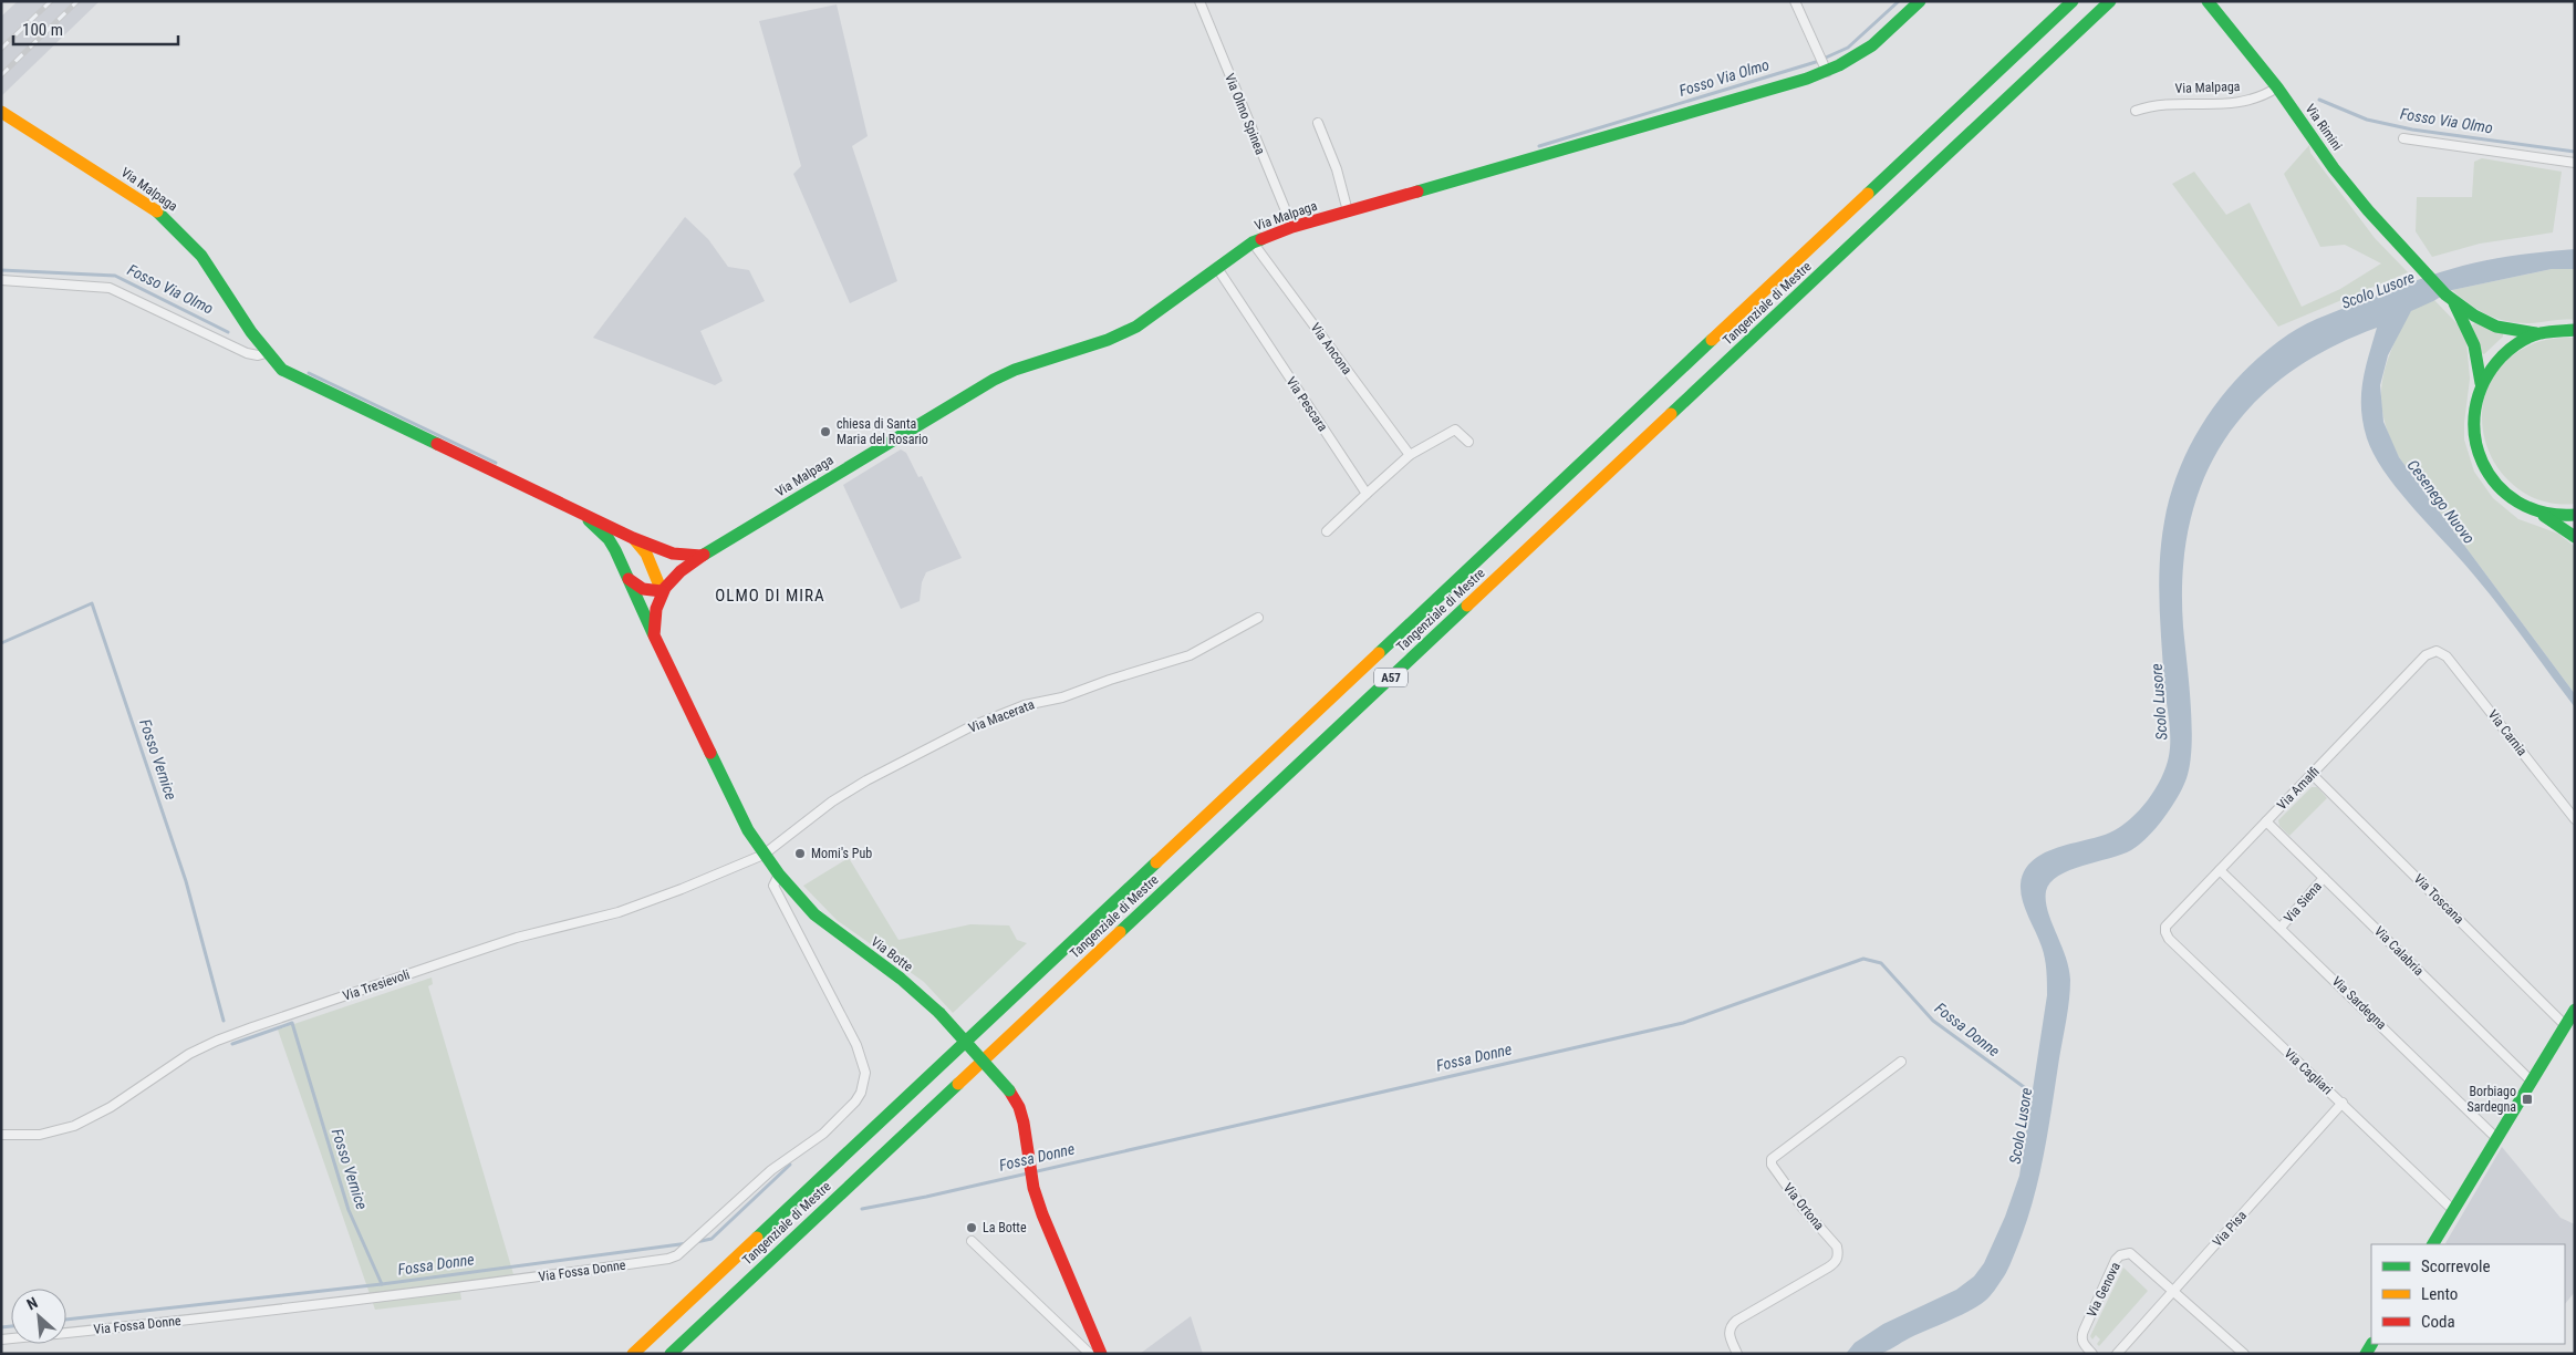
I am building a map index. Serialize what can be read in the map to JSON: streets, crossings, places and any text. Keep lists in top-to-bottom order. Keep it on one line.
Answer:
{"streets":{"main road":["Via Malpaga","Via Rimini","Tangenziale di Mestre","A57","Via Botte"],"street":["Via Olmo Spinea","Via Ancona","Via Pescara","Via Macerata","Via Carnia","Via Amalfi","Via Toscana","Via Siena","Via Calabria","Via Tresievoli","Via Sardegna","Via Cagliari","Via Ortona","Via Pisa","Via Fossa Donne","Via Genova"]},"crossings":[["Via Malpaga","Via Olmo Spinea"],["Via Malpaga","Via Rimini"],["Via Malpaga","Via Ancona"],["Via Malpaga","Via Pescara"],["Via Malpaga","Via Botte"],["Via Macerata","Via Botte"],["Via Macerata","Via Tresievoli"],["Via Carnia","Via Amalfi"],["Via Amalfi","Via Toscana"],["Via Amalfi","Via Calabria"],["Via Amalfi","Via Sardegna"],["Via Amalfi","Via Cagliari"],["Via Siena","Via Calabria"],["Via Siena","Via Sardegna"],["Via Botte","Via Tresievoli"],["Via Botte","Via Fossa Donne"],["Via Cagliari","Via Pisa"],["Via Pisa","Via Genova"]],"districts":["OLMO DI MIRA"],"water":["Fosso Via Olmo","Scolo Lusore","Cesenego Nuovo","Fosso Vernice","Fossa Donne"],"places":{"other":["chiesa di Santa Maria del Rosario","Momi's Pub","La Botte"],"transit":["Borbiago Sardegna"]},"legend":["Scorrevole","Lento","Coda"],"scale_bar":"100 m","north":"top left"}
